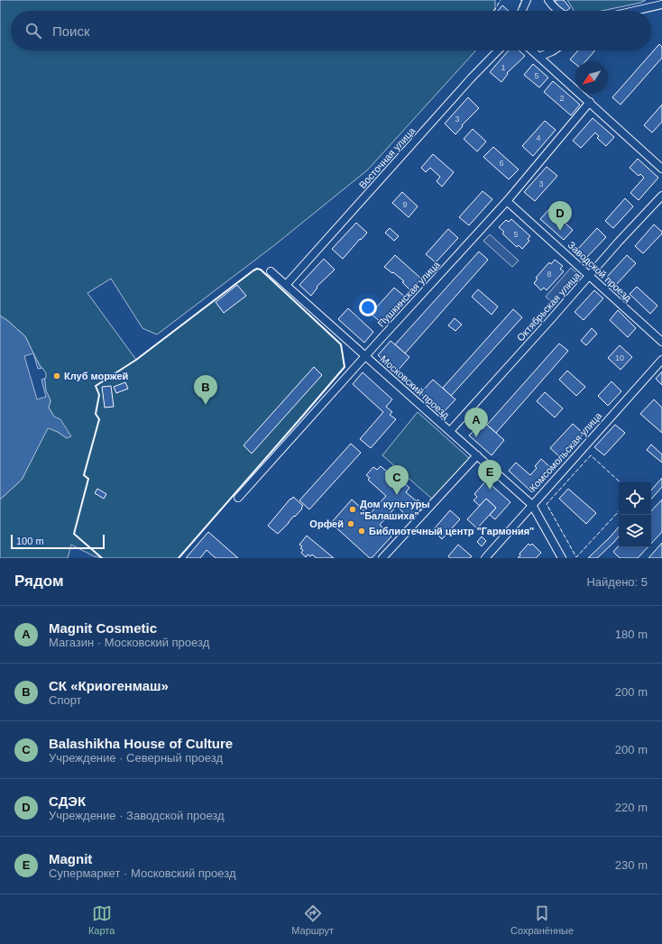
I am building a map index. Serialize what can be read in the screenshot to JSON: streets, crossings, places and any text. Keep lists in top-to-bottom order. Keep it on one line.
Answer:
{"streets":{"street":["Восточная улица","Заводской проезд","Пушкинская улица","Октябрьская улица","Московский проезд","Комсомольская улица"]},"crossings":[["Восточная улица","Московский проезд"],["Заводской проезд","Пушкинская улица"],["Заводской проезд","Октябрьская улица"],["Пушкинская улица","Московский проезд"],["Октябрьская улица","Московский проезд"],["Московский проезд","Комсомольская улица"]],"places":["Клуб моржей","Дом культуры \"Балашиха\"","Орфей","Библиотечный центр \"Гармония\""],"house_numbers":["1","5","2","3","4","6","3","9","5","8","10"],"scale_bar":"100 m","north":"bottom left","page":{"search":"Поиск","pins":["D","B","A","E","C"],"scale":"100 m","heading":["Рядом","Найдено: 5"],"list":[{"mark":"A","name":"Magnit Cosmetic","note":"Магазин · Московский проезд","value":"180 m"},{"mark":"B","name":"СК «Криогенмаш»","note":"Спорт","value":"200 m"},{"mark":"C","name":"Balashikha House of Culture","note":"Учреждение · Северный проезд","value":"200 m"},{"mark":"D","name":"СДЭК","note":"Учреждение · Заводской проезд","value":"220 m"},{"mark":"E","name":"Magnit","note":"Супермаркет · Московский проезд","value":"230 m"}],"nav":["Карта","Маршрут","Сохранённые"]}}
